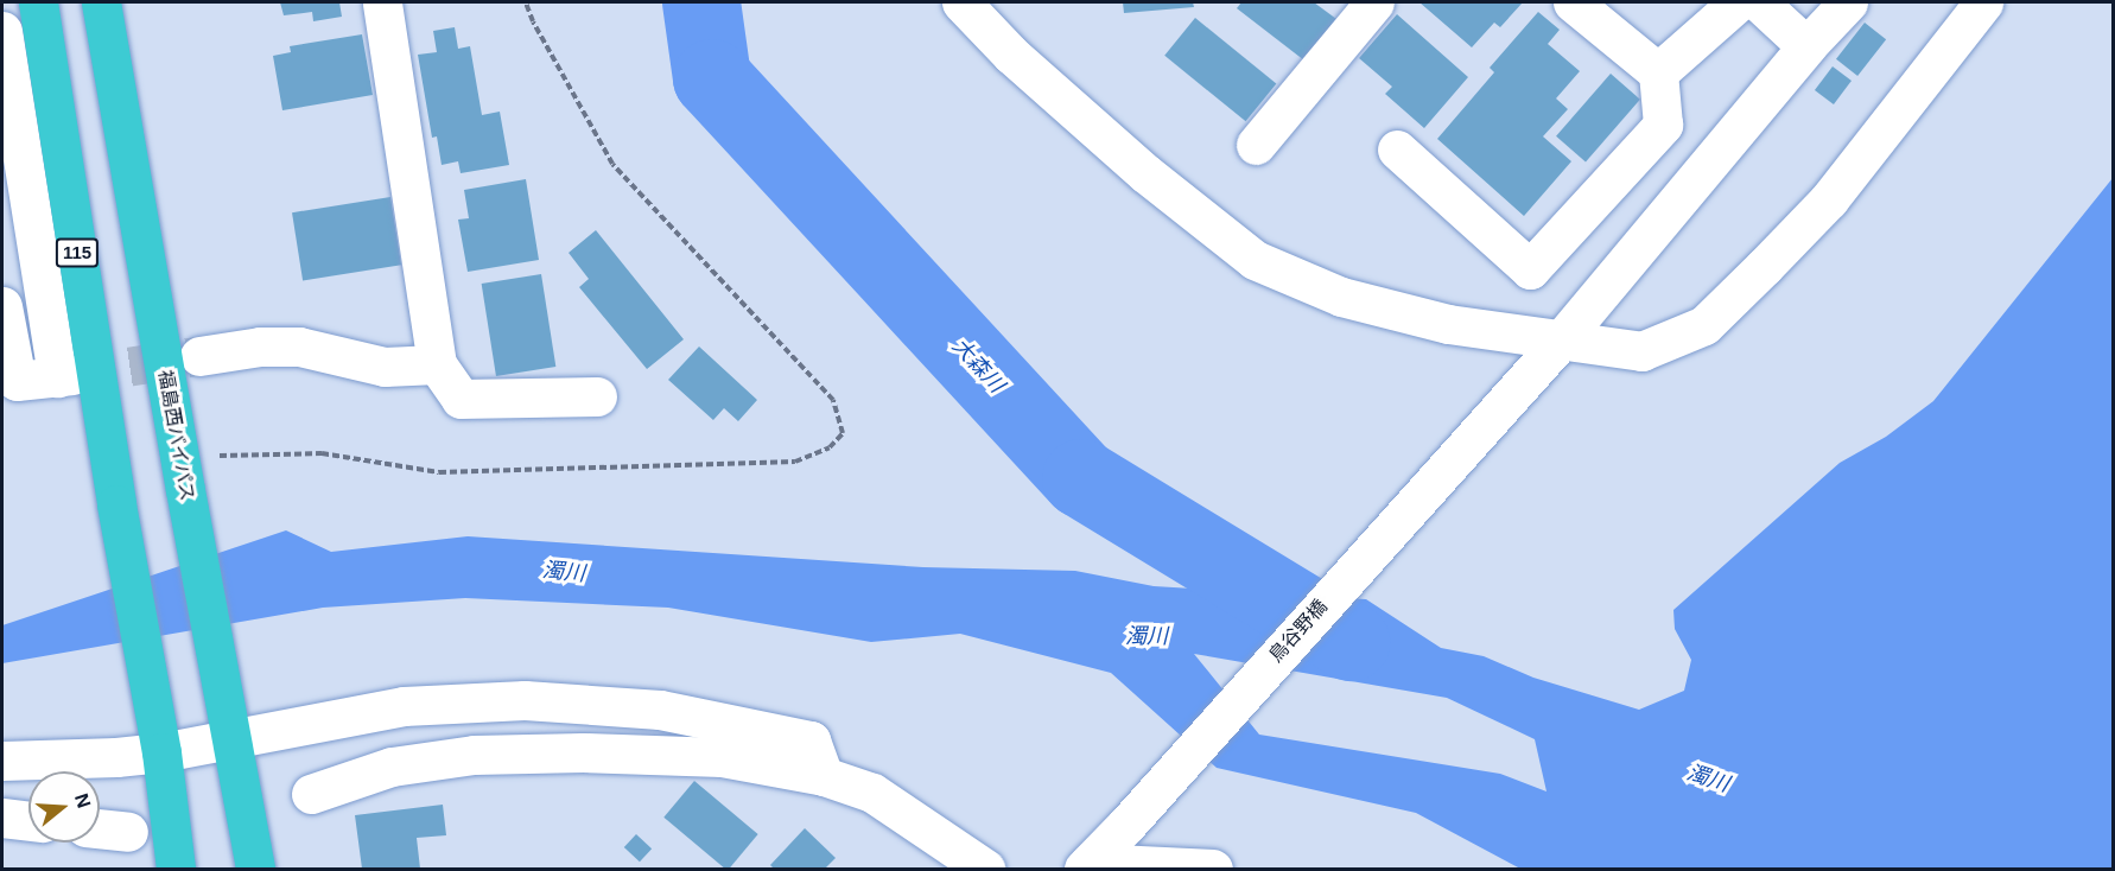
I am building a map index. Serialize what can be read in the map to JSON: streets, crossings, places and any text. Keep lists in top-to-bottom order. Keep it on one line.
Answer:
{"streets":{"highway":["115","福島西バイパス"],"street":["鳥谷野橋"]},"water":["大森川","濁川"],"north":"right"}
